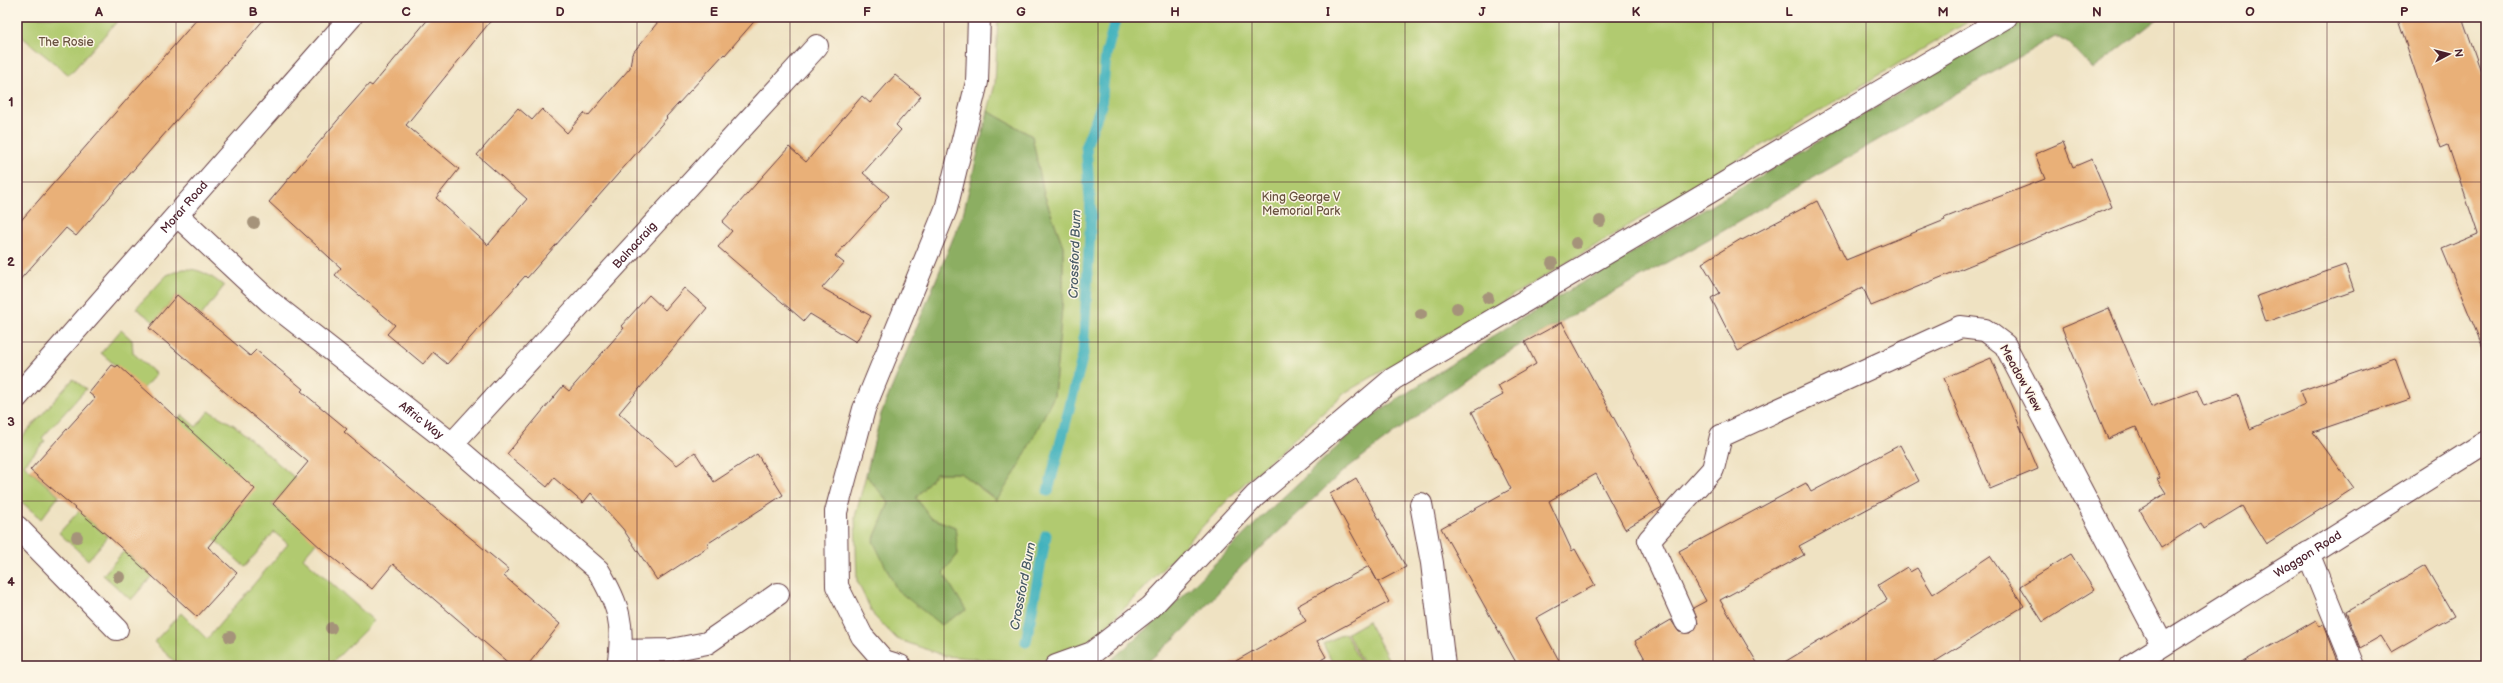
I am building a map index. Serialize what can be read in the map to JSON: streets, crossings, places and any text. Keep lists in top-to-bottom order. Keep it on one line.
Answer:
{"streets":{"street":["Morar Road","Balnacraig","Meadow View","Affric Way","Waggon Road"]},"crossings":[["Morar Road","Affric Way"],["Balnacraig","Affric Way"],["Meadow View","Waggon Road"]],"water":["Crossford Burn"],"parks":["The Rosie","King George V Memorial Park"],"north":"right","grid":{"columns":["A","B","C","D","E","F","G","H","I","J","K","L","M","N","O","P"],"rows":["1","2","3","4"]}}
